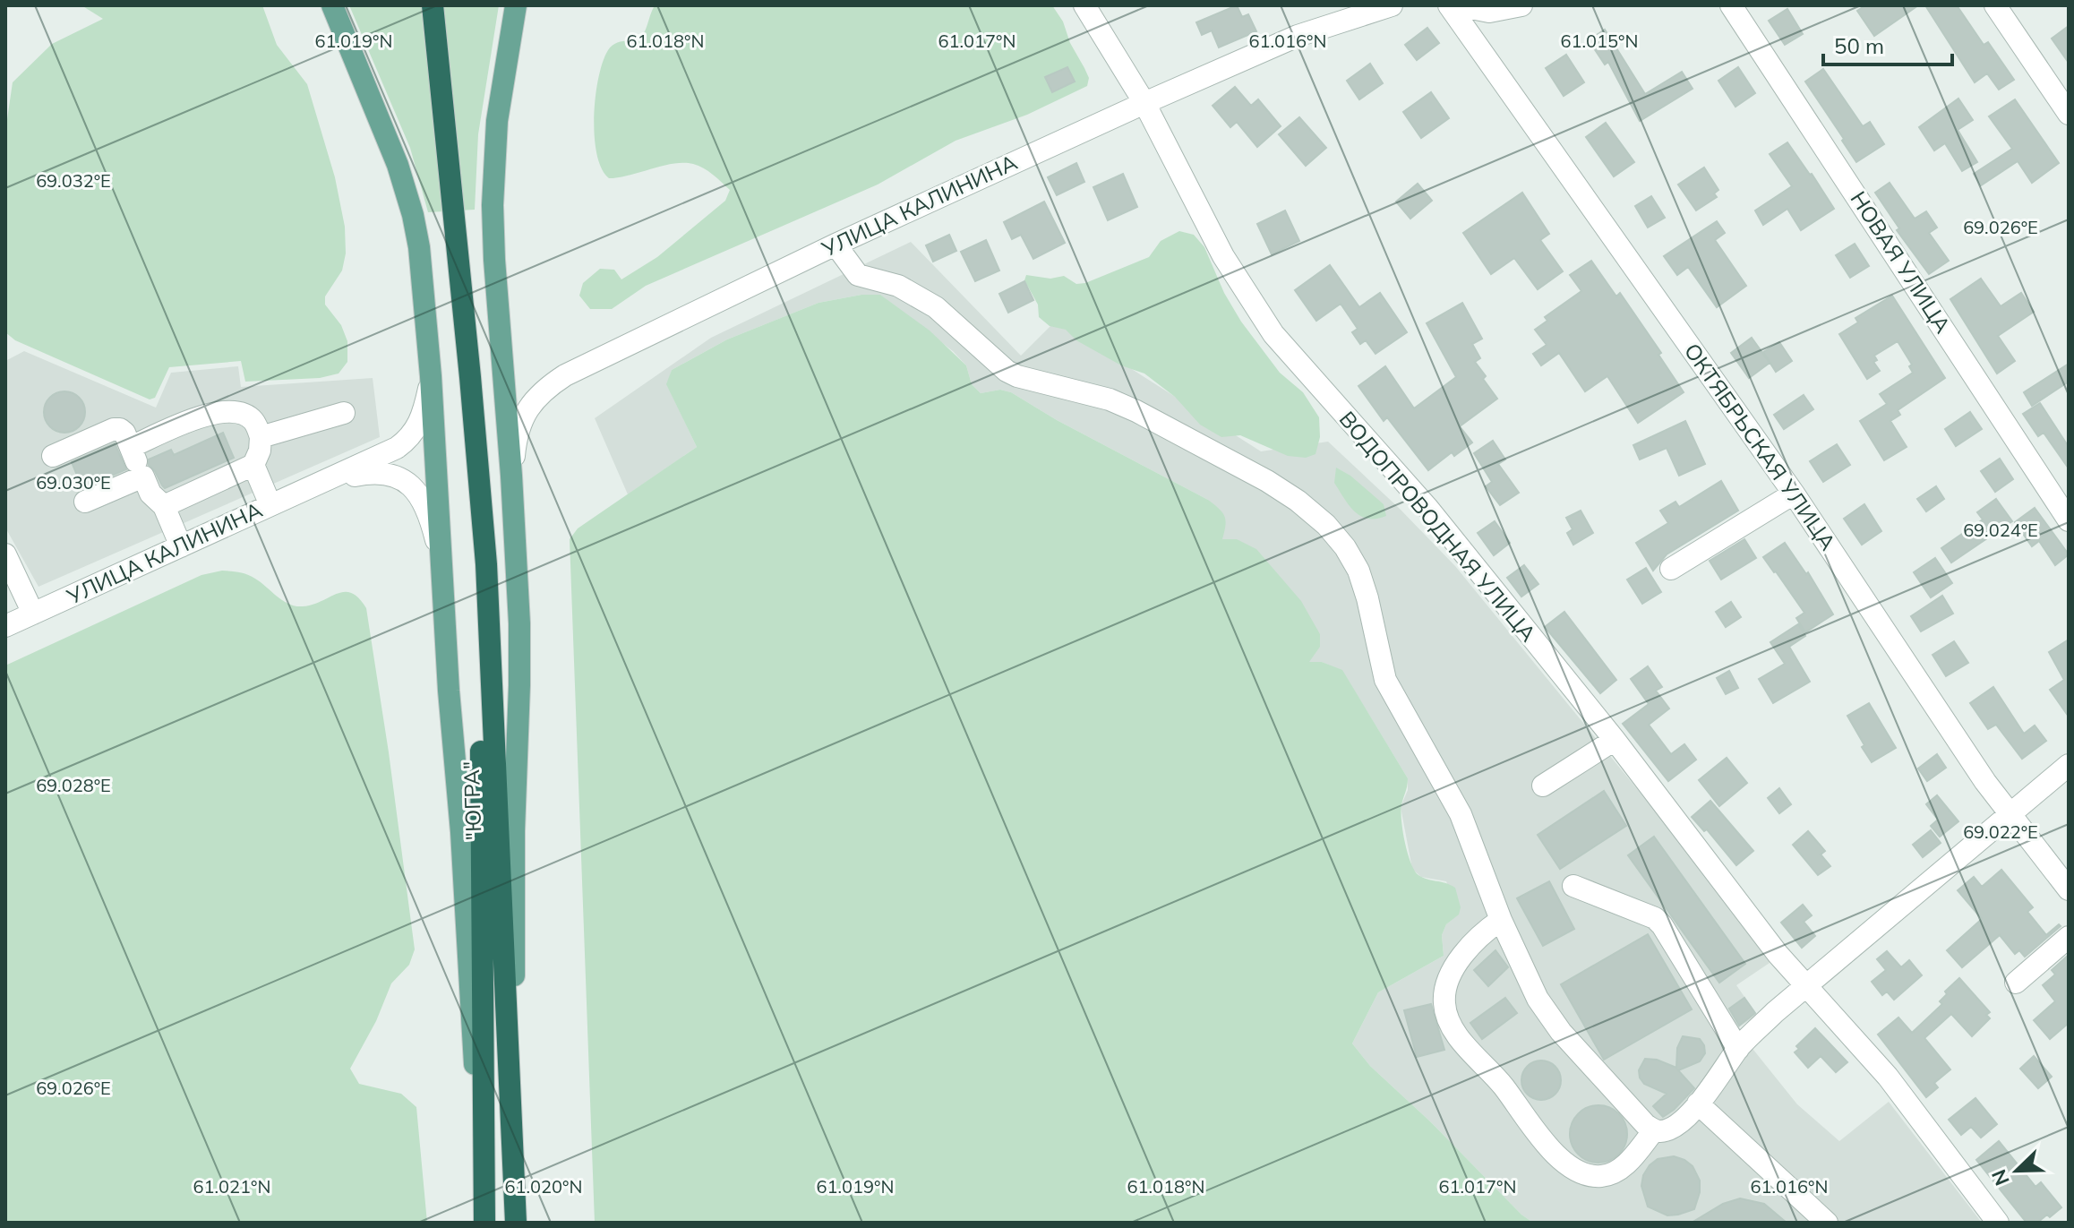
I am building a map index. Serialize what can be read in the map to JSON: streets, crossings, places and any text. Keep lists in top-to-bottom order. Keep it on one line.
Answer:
{"streets":{"highway":["\"ЮГРА\""],"street":["УЛИЦА КАЛИНИНА","НОВАЯ УЛИЦА","ОКТЯБРЬСКАЯ УЛИЦА","ВОДОПРОВОДНАЯ УЛИЦА"]},"crossings":[["УЛИЦА КАЛИНИНА","ВОДОПРОВОДНАЯ УЛИЦА"]],"scale_bar":"50 m","north":"bottom left","coordinates":["61.019°N","61.018°N","61.017°N","61.016°N","61.015°N","69.032°E","69.026°E","69.030°E","69.024°E","69.028°E","69.022°E","61.021°N","61.020°N"]}
